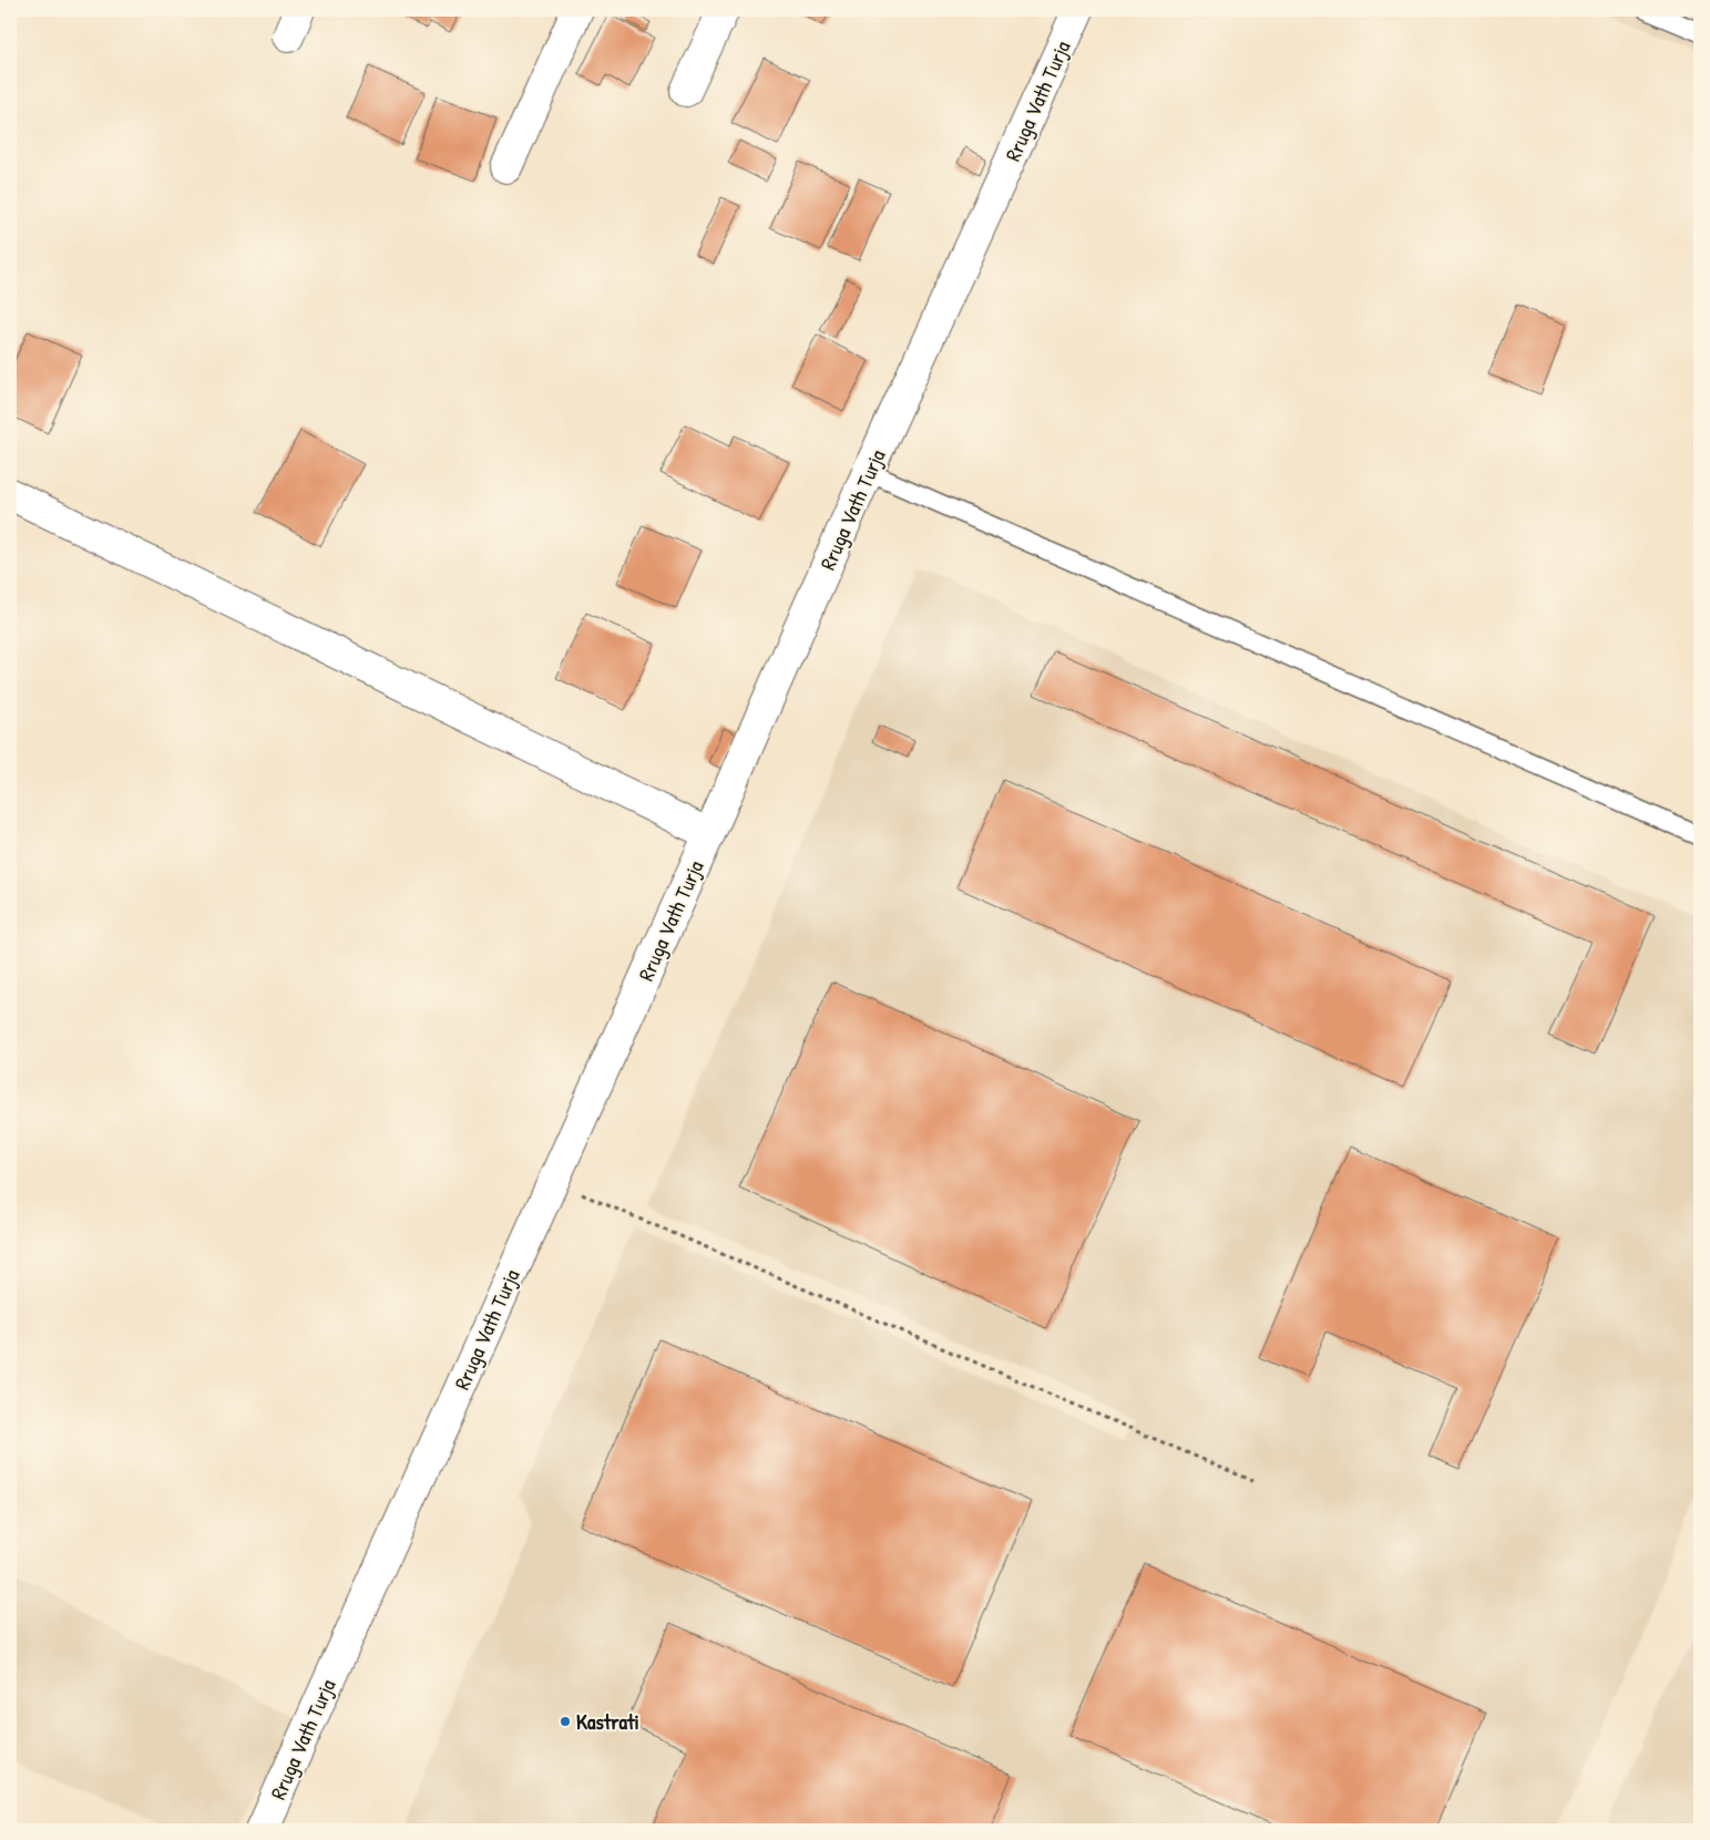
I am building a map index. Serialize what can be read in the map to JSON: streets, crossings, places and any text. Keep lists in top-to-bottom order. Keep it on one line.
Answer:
{"streets":{"street":["Rruga Vath Turja"]},"places":["Kastrati"]}
